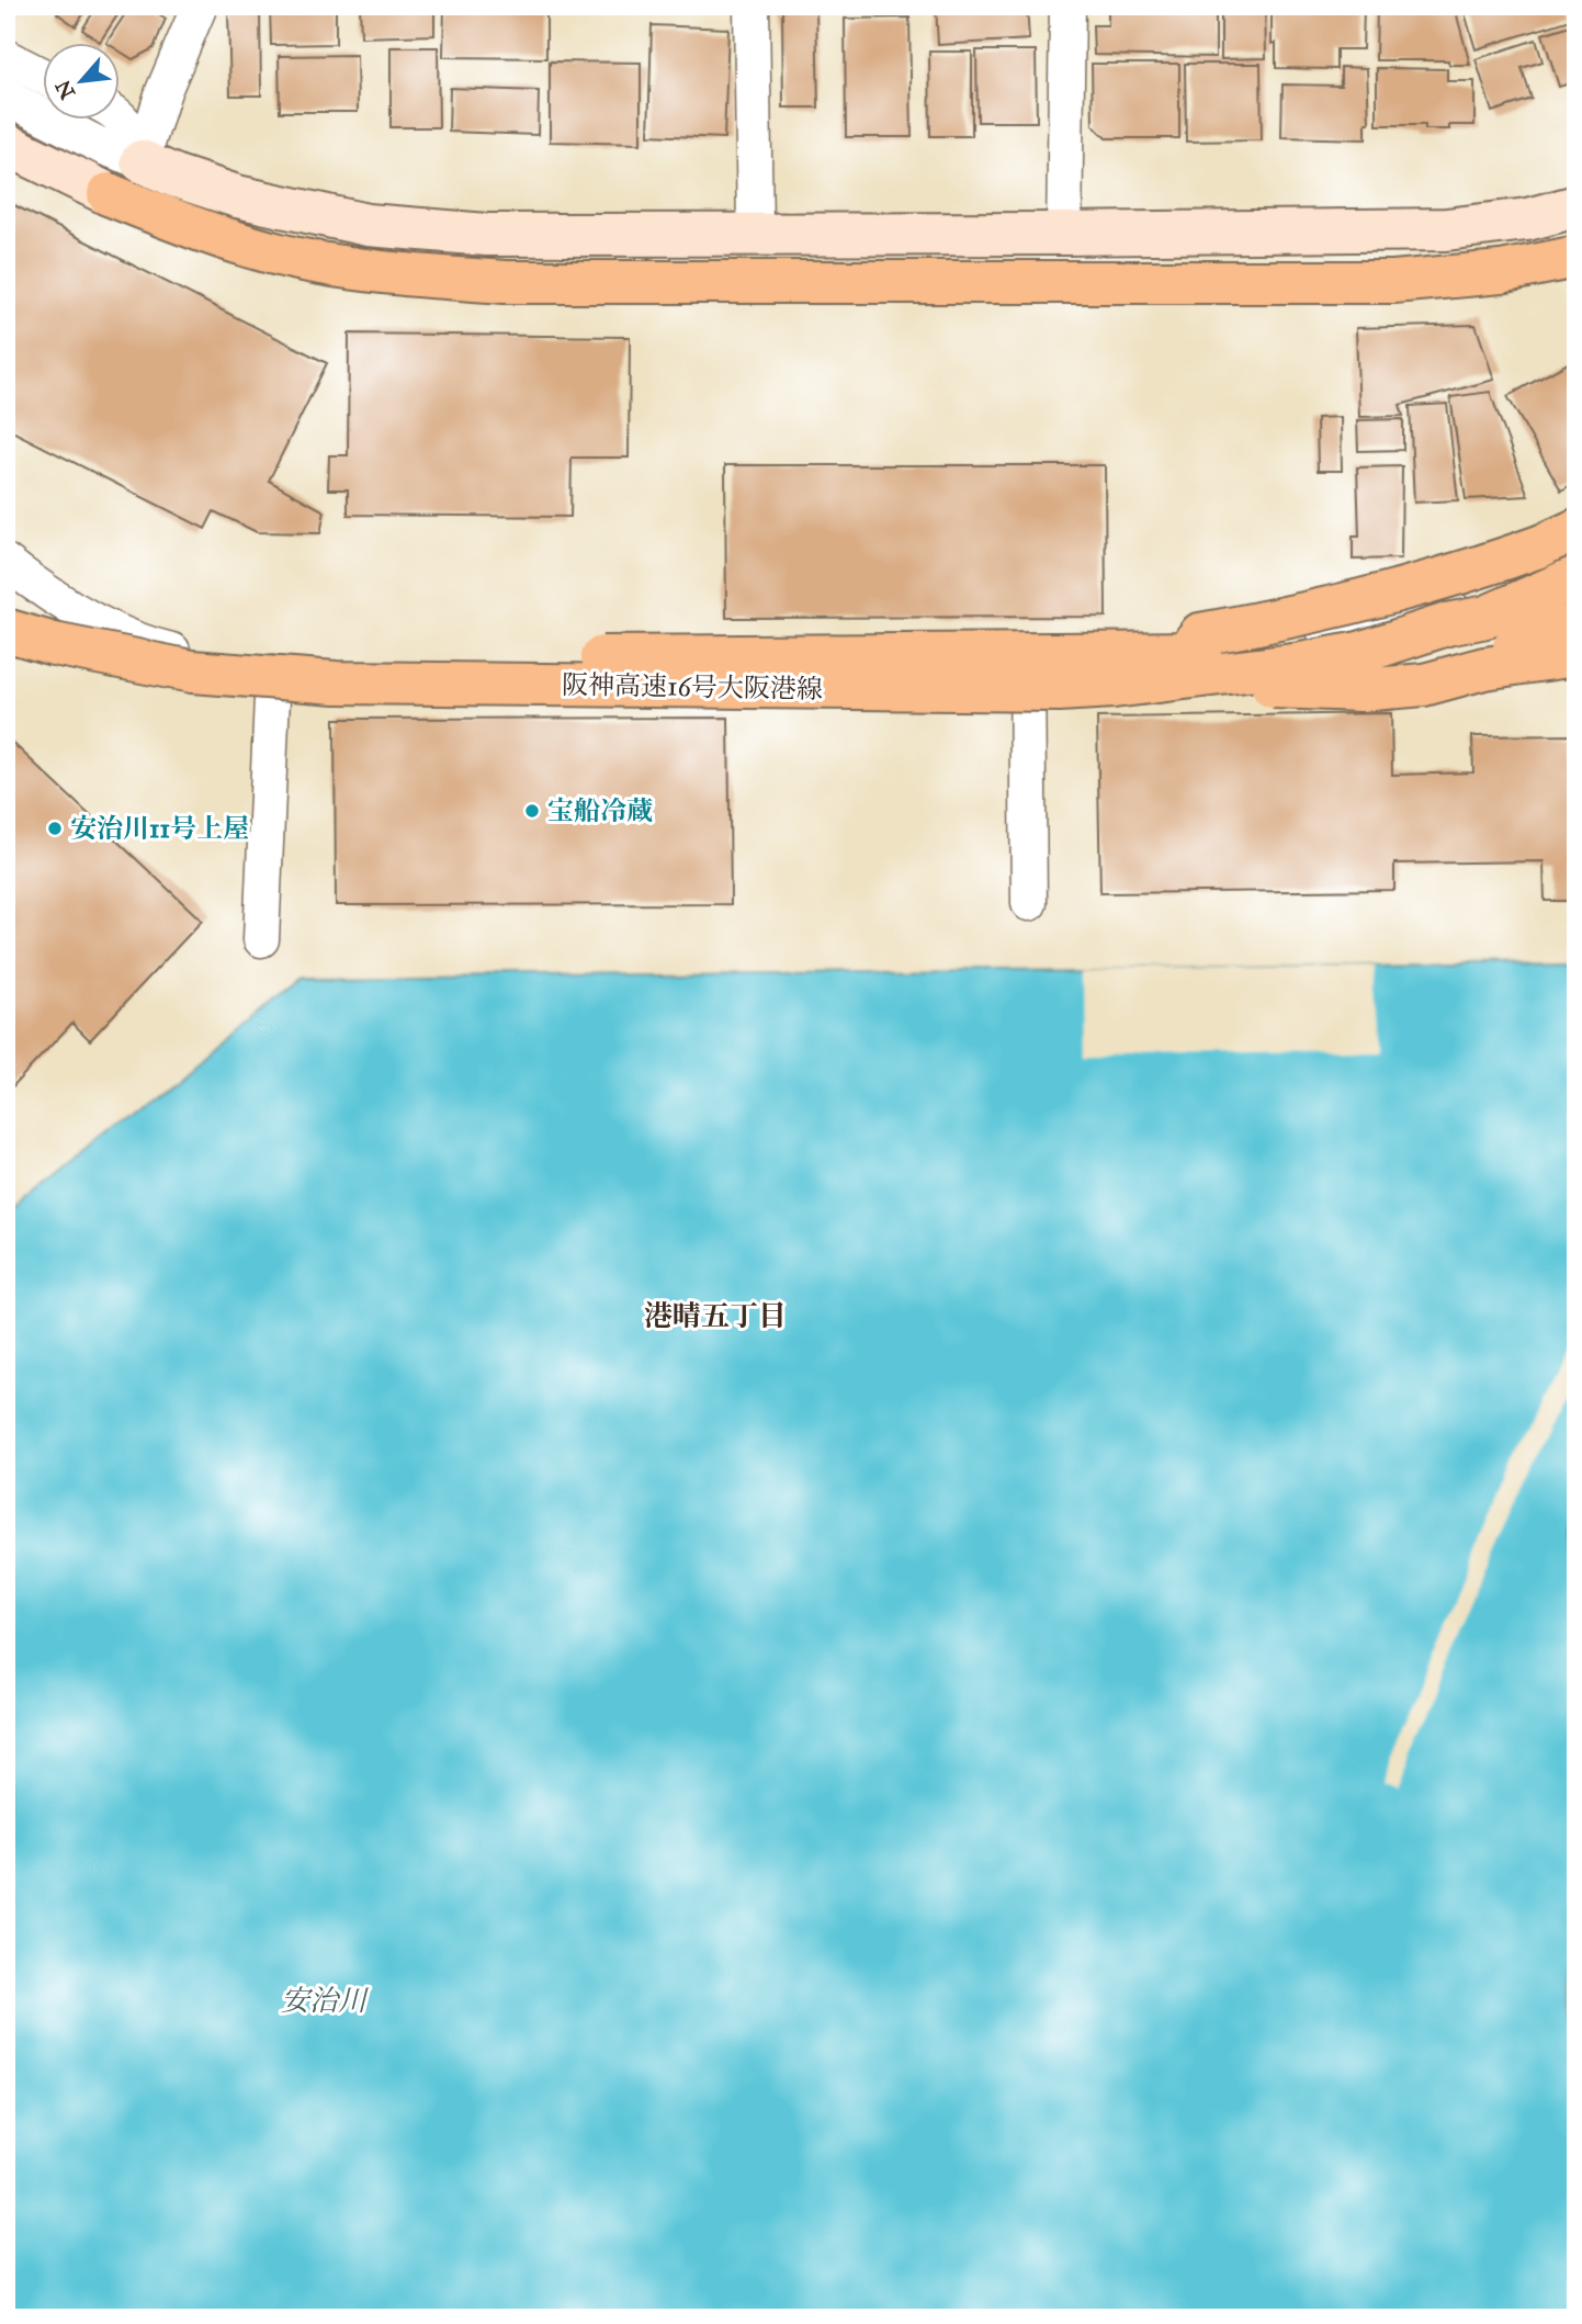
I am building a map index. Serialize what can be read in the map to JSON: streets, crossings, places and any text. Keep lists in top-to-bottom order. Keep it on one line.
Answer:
{"streets":{"highway":["阪神高速16号大阪港線"]},"districts":["港晴五丁目"],"water":["安治川"],"places":["宝船冷蔵","安治川11号上屋"],"north":"bottom left"}
